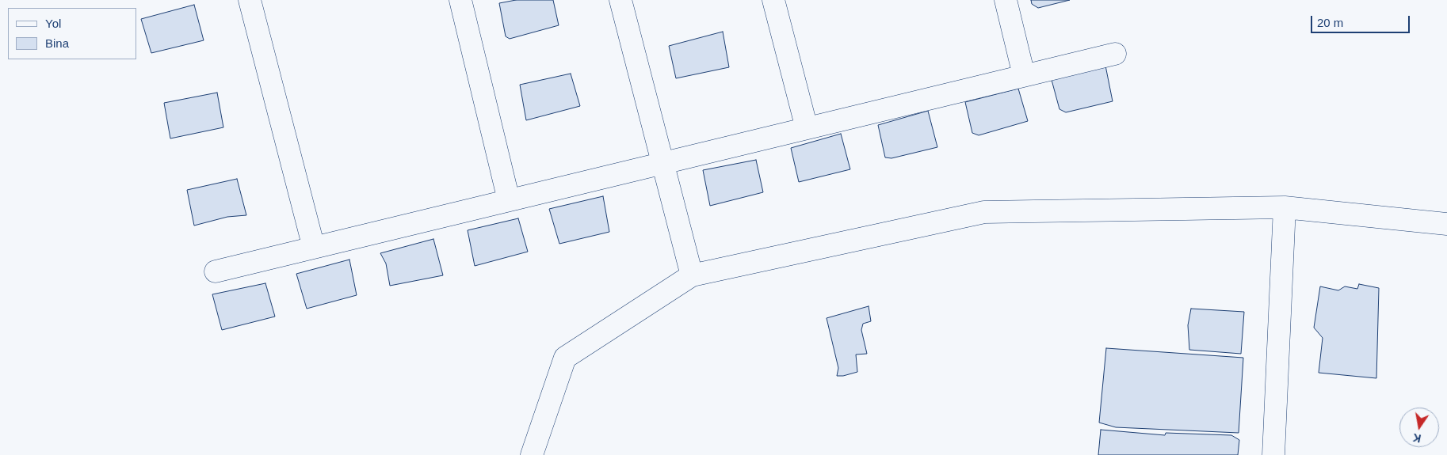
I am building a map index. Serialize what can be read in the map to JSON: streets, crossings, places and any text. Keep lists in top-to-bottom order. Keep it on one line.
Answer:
{"legend":["Yol","Bina"],"scale_bar":"20 m","north":"bottom"}
